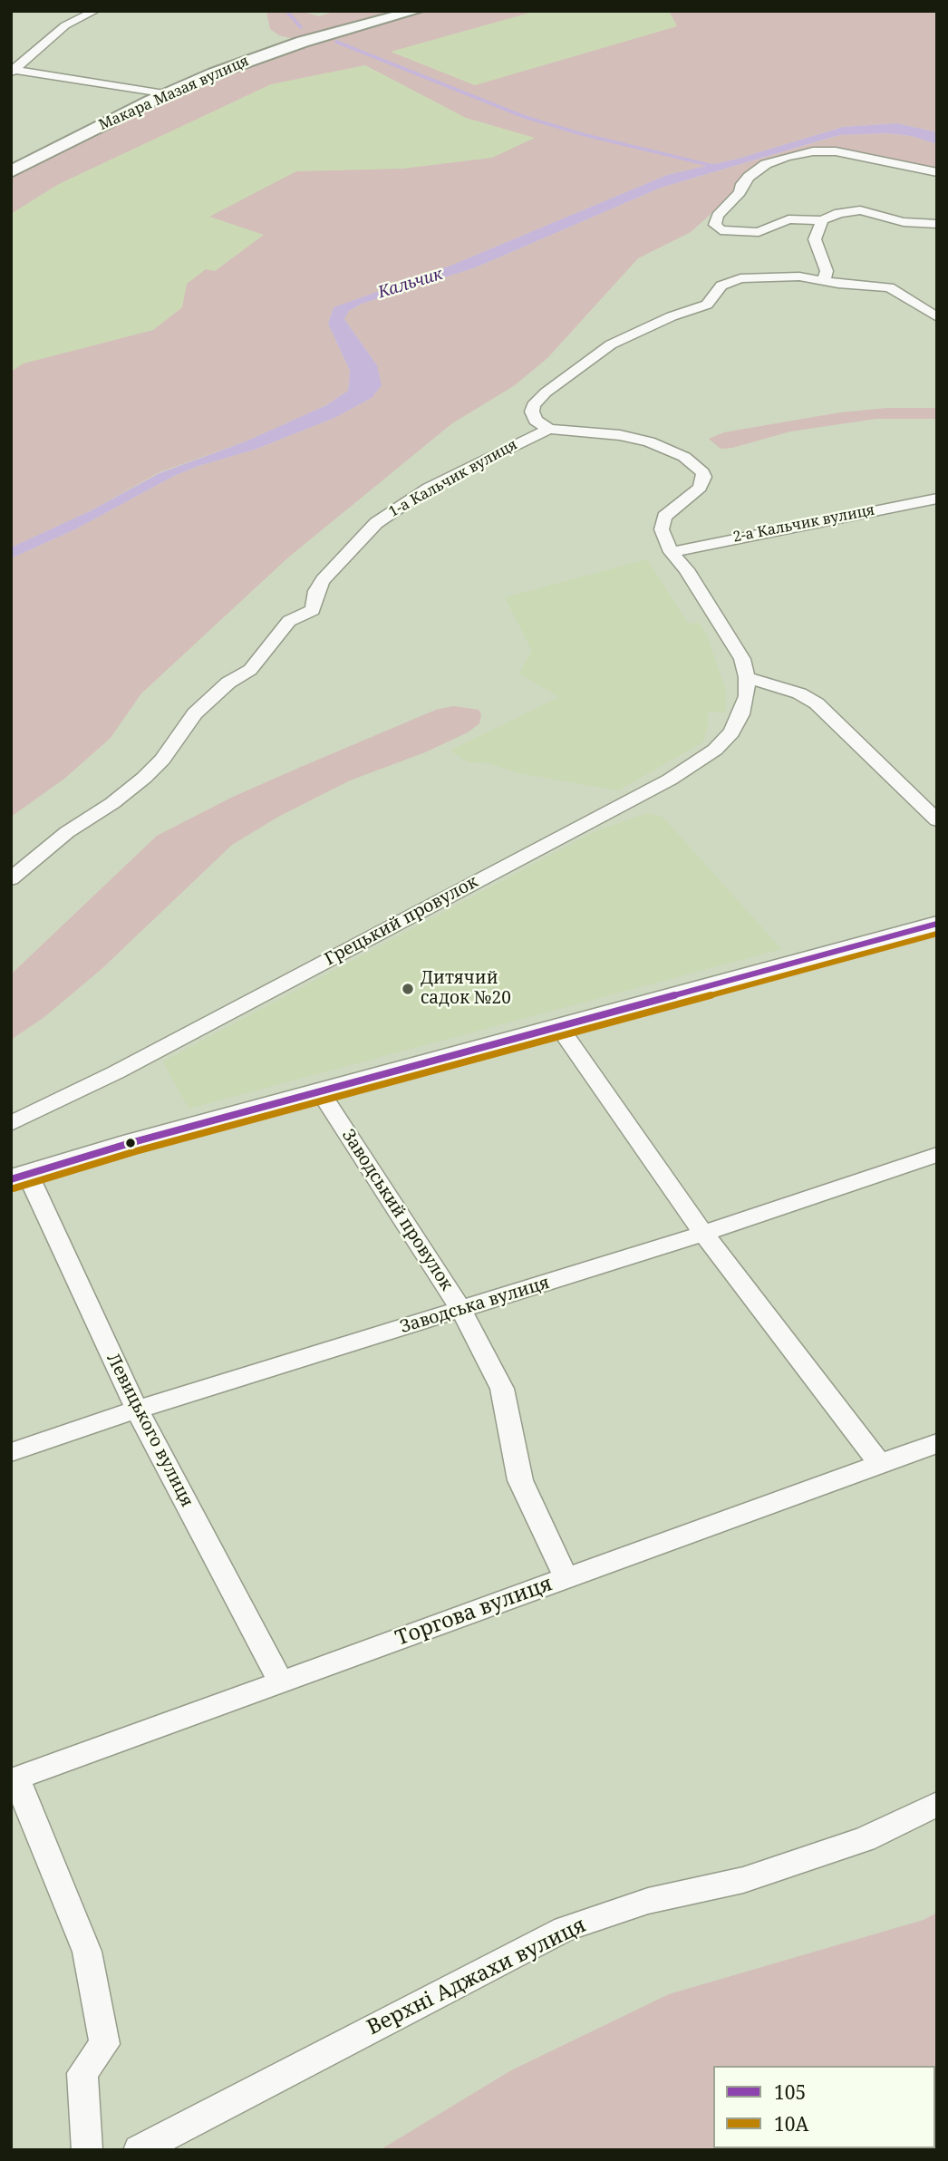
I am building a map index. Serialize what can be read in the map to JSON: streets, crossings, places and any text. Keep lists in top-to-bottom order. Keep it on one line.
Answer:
{"streets":{"main road":["Макара Мазая вулиця"],"street":["1-а Кальчик вулиця","2-а Кальчик вулиця","Грецький провулок","Заводський провулок","Заводська вулиця","Левицького вулиця","Торгова вулиця","Верхні Аджахи вулиця"]},"crossings":[["Заводський провулок","Заводська вулиця"],["Заводський провулок","Торгова вулиця"],["Заводська вулиця","Левицького вулиця"],["Левицького вулиця","Торгова вулиця"]],"water":["Кальчик"],"places":["Дитячий садок №20"],"lines":["transit line 105","transit line 10А"],"legend":["105","10А"]}
